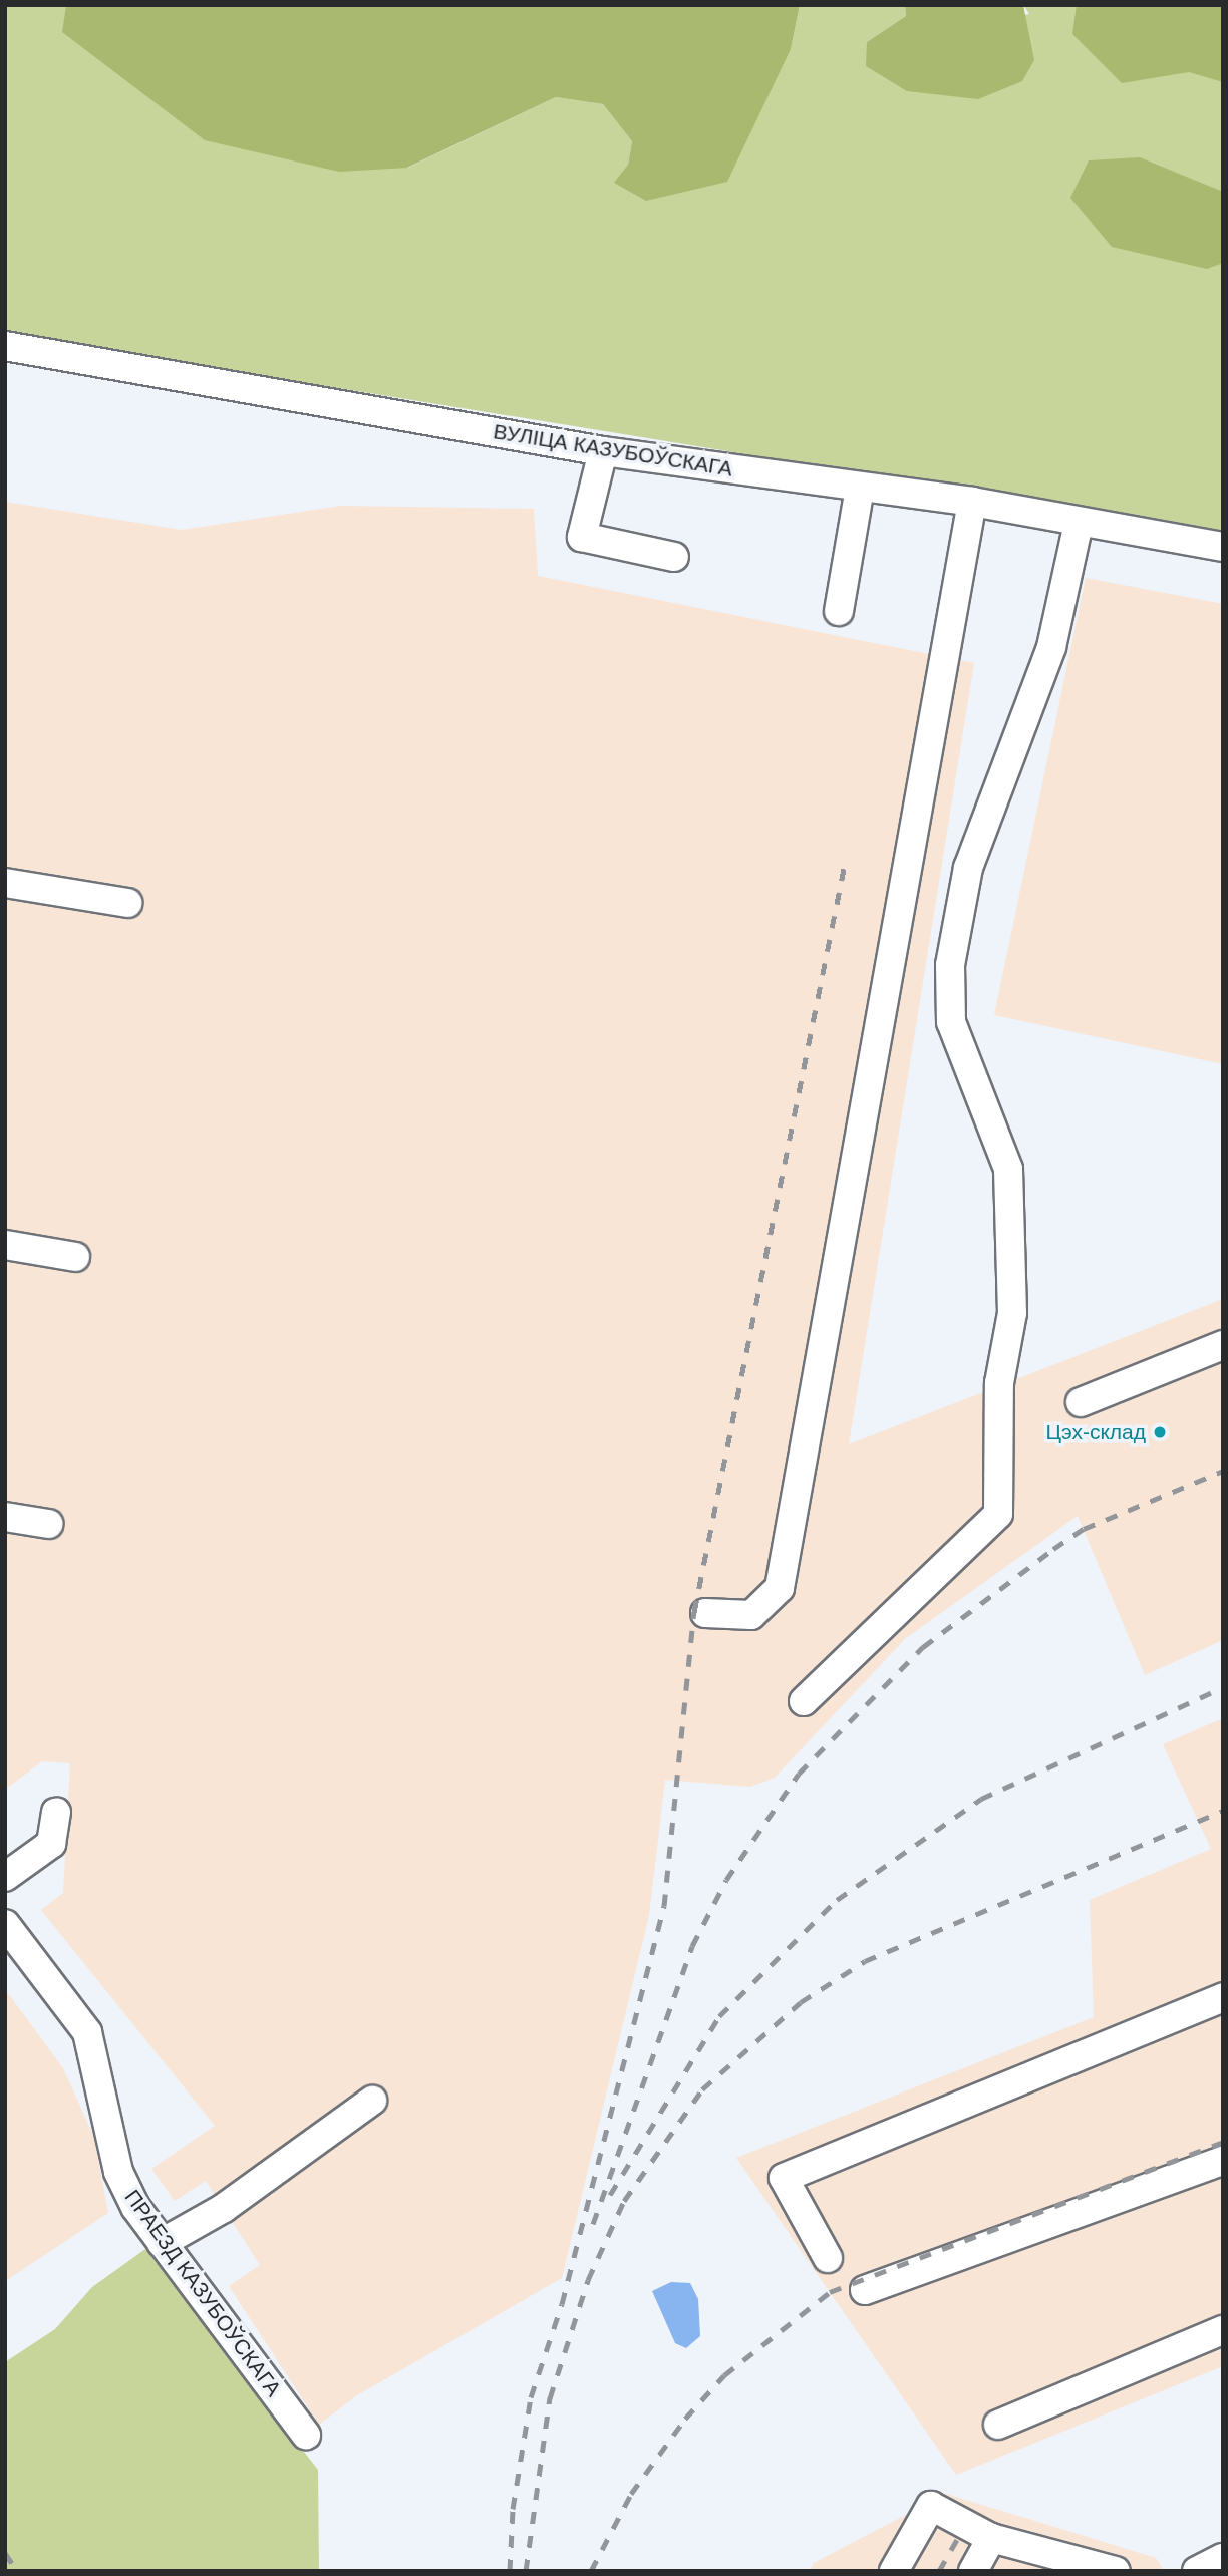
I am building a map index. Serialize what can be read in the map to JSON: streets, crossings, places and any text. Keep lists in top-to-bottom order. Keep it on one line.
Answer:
{"streets":{"street":["ВУЛІЦА КАЗУБОЎСКАГА","ПРАЕЗД КАЗУБОЎСКАГА"]},"places":["Цэх-склад"]}
